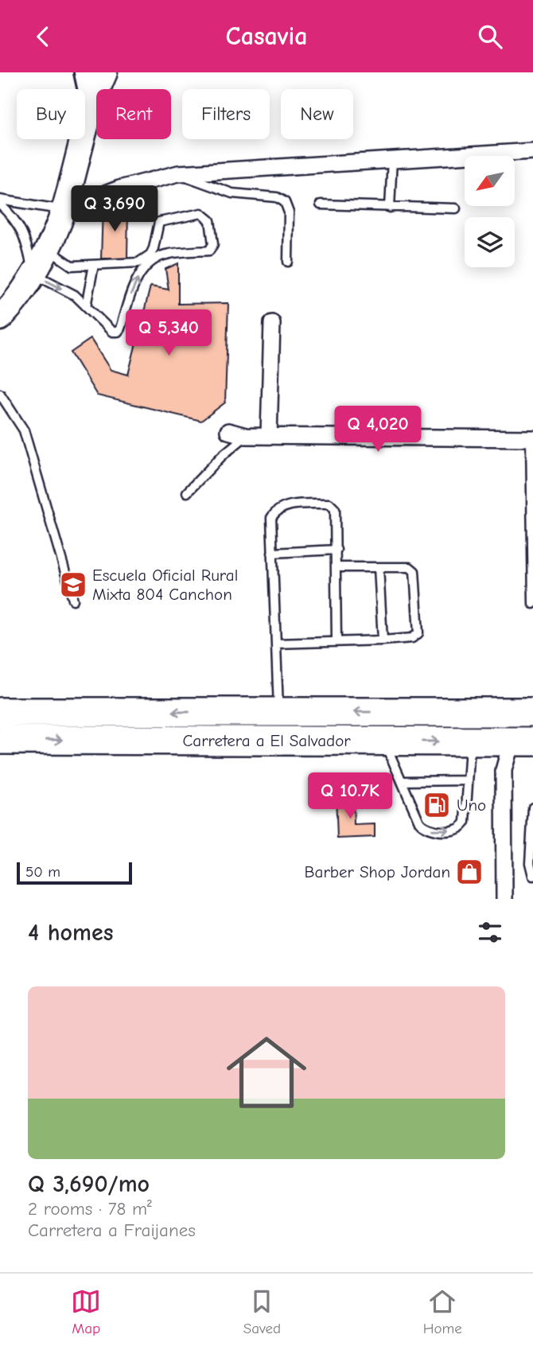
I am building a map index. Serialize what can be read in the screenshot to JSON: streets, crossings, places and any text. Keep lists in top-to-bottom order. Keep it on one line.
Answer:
{"streets":{"highway":["Carretera a El Salvador"]},"places":{"school or university":["Escuela Oficial Rural Mixta 804 Canchon"],"fuel station":["Uno"],"shop":["Barber Shop Jordan"]},"scale_bar":"50 m","north":"bottom left","page":{"header":"Casavia","chip":["Buy","Rent","Filters","New"],"price":["Q 3,690","Q 5,340","Q 4,020","Q 10.7K"],"scale":"50 m","heading":"4 homes","list":[{"name":"Q 3,690/mo","note":"2 rooms · 78 m² · Carretera a Fraijanes"}],"tabs":["Map","Saved","Home"]}}
